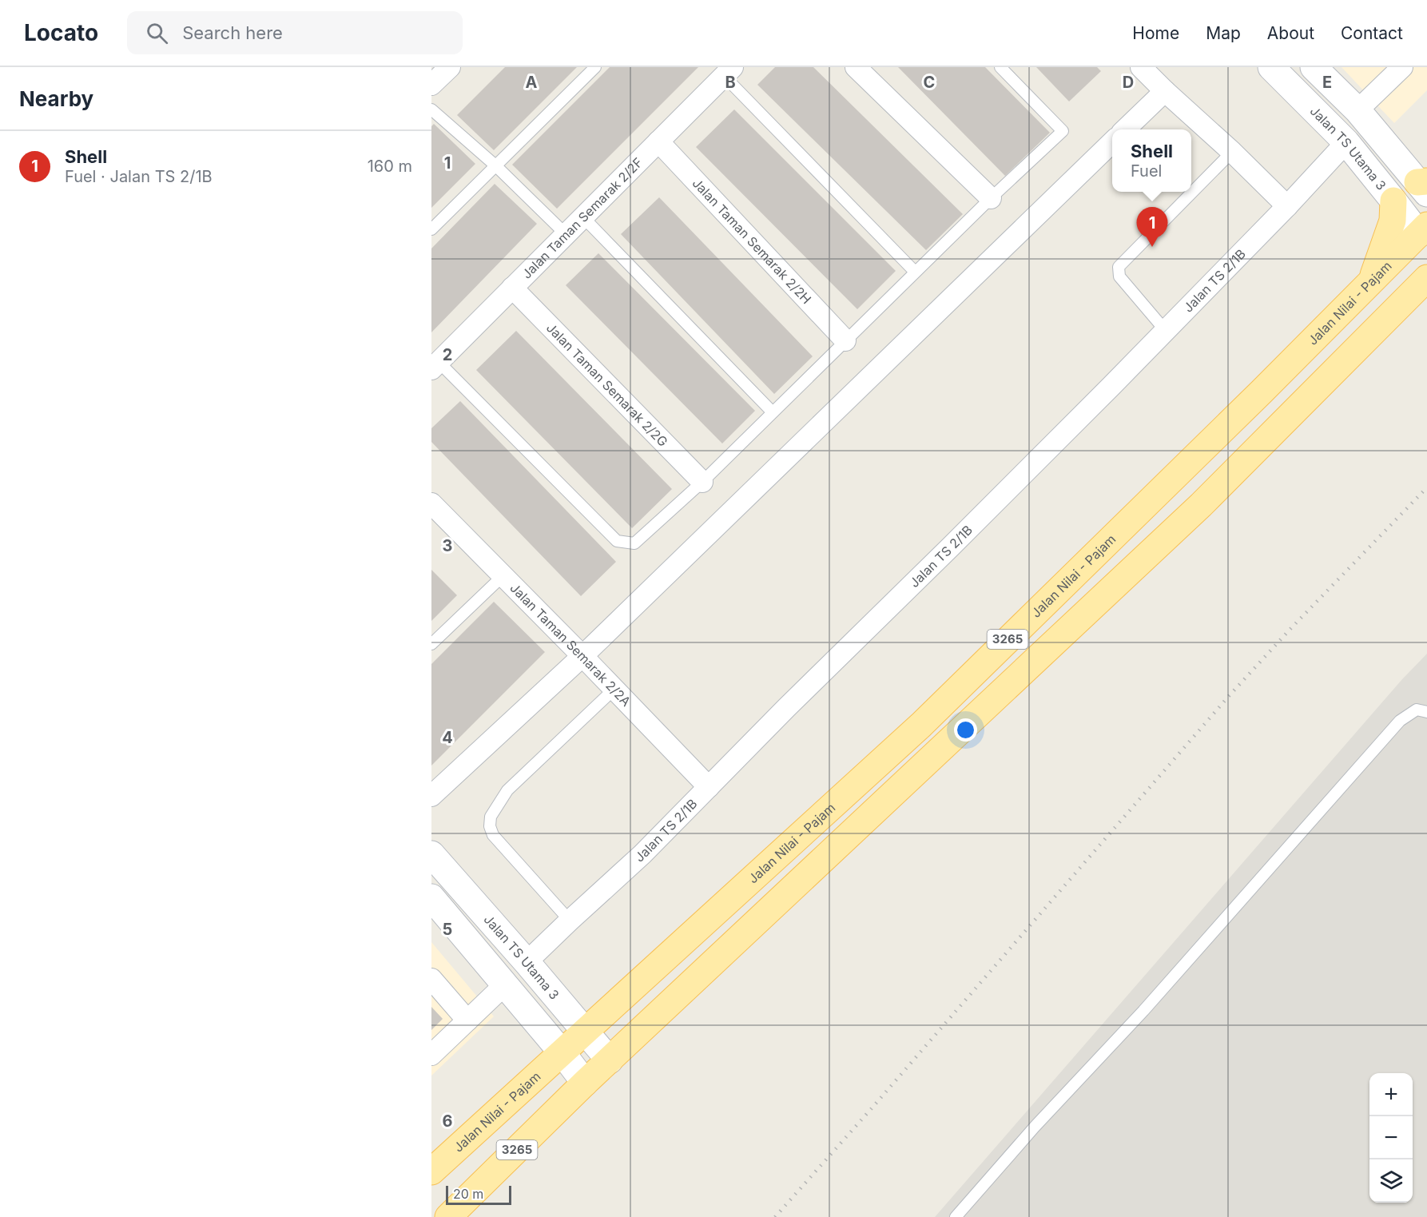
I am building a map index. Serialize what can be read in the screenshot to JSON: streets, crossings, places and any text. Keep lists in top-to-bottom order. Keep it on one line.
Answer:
{"streets":{"main road":["Jalan Nilai - Pajam","3265"],"street":["Jalan TS Utama 3","Jalan Taman Semarak 2/2F","Jalan Taman Semarak 2/2H","Jalan TS 2/1B","Jalan Taman Semarak 2/2G","Jalan Taman Semarak 2/2A"]},"crossings":[["Jalan TS Utama 3","Jalan TS 2/1B"],["Jalan TS Utama 3","Jalan Nilai - Pajam"],["Jalan TS Utama 3","3265"],["Jalan Taman Semarak 2/2F","Jalan Taman Semarak 2/2H"],["Jalan Taman Semarak 2/2F","Jalan Taman Semarak 2/2G"],["Jalan TS 2/1B","Jalan Taman Semarak 2/2A"],["Jalan Nilai - Pajam","3265"]],"scale_bar":"20 m","page":{"header":"Locato","search":"Search here","nav":["Home","Map","About","Contact"],"heading":"Nearby","list":[{"mark":"1","name":"Shell","note":"Fuel · Jalan TS 2/1B","value":"160 m"}],"popup":["Shell","Fuel"],"pins":"1","map_buttons":["+","−"],"scale":"20 m"},"grid":{"columns":["A","B","C","D","E"],"rows":["1","2","3","4","5","6"]}}
